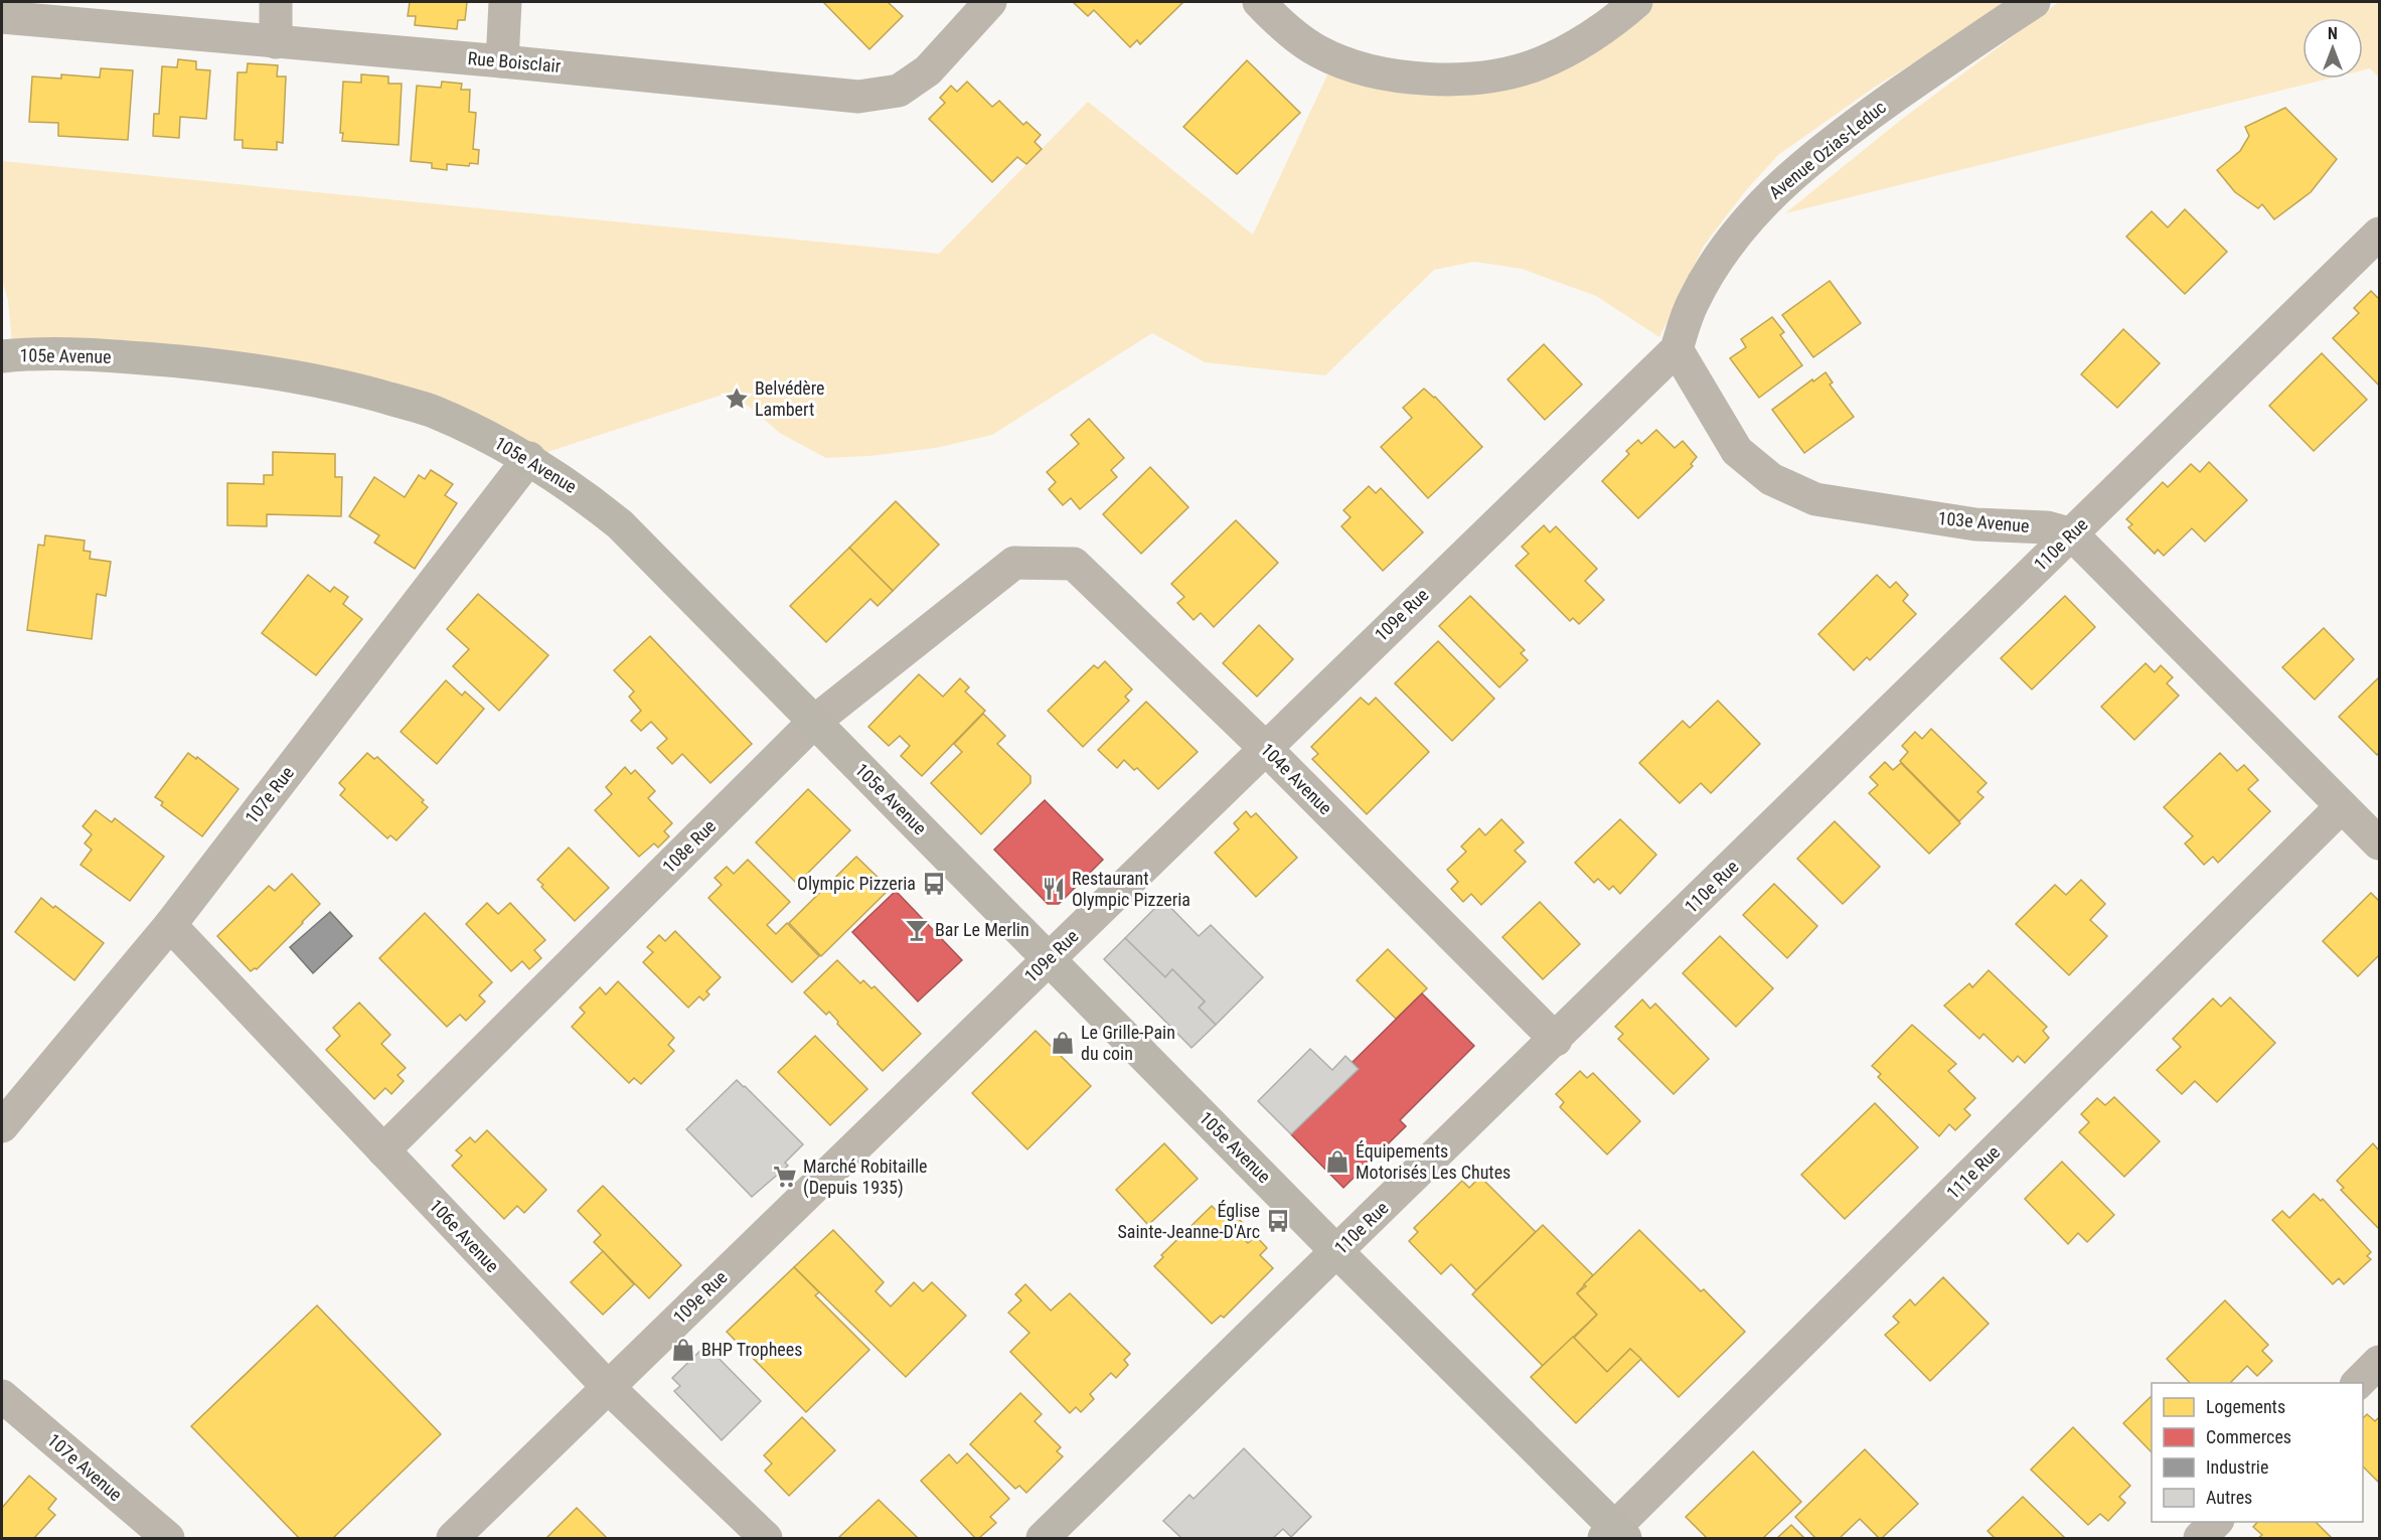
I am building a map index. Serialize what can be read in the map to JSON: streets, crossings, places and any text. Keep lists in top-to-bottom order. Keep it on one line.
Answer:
{"streets":{"street":["Rue Boisclair","Avenue Ozias-Leduc","105e Avenue","103e Avenue","110e Rue","109e Rue","104e Avenue","107e Rue","108e Rue","111e Rue","106e Avenue","107e Avenue"]},"crossings":[["Avenue Ozias-Leduc","103e Avenue"],["Avenue Ozias-Leduc","109e Rue"],["105e Avenue","110e Rue"],["105e Avenue","109e Rue"],["105e Avenue","107e Rue"],["105e Avenue","108e Rue"],["105e Avenue","111e Rue"],["103e Avenue","110e Rue"],["103e Avenue","109e Rue"],["110e Rue","104e Avenue"],["109e Rue","104e Avenue"],["109e Rue","106e Avenue"],["104e Avenue","108e Rue"],["107e Rue","106e Avenue"],["108e Rue","106e Avenue"]],"places":{"place":["Belvédère Lambert"],"bus stop":["Olympic Pizzeria","Église Sainte-Jeanne-D'Arc"],"restaurant":["Restaurant Olympic Pizzeria"],"bar":["Bar Le Merlin"],"shop":["Le Grille-Pain du coin","Équipements Motorisés Les Chutes","BHP Trophees"],"supermarket":["Marché Robitaille (Depuis 1935)"]},"legend":["Logements","Commerces","Industrie","Autres"],"north":"top"}
